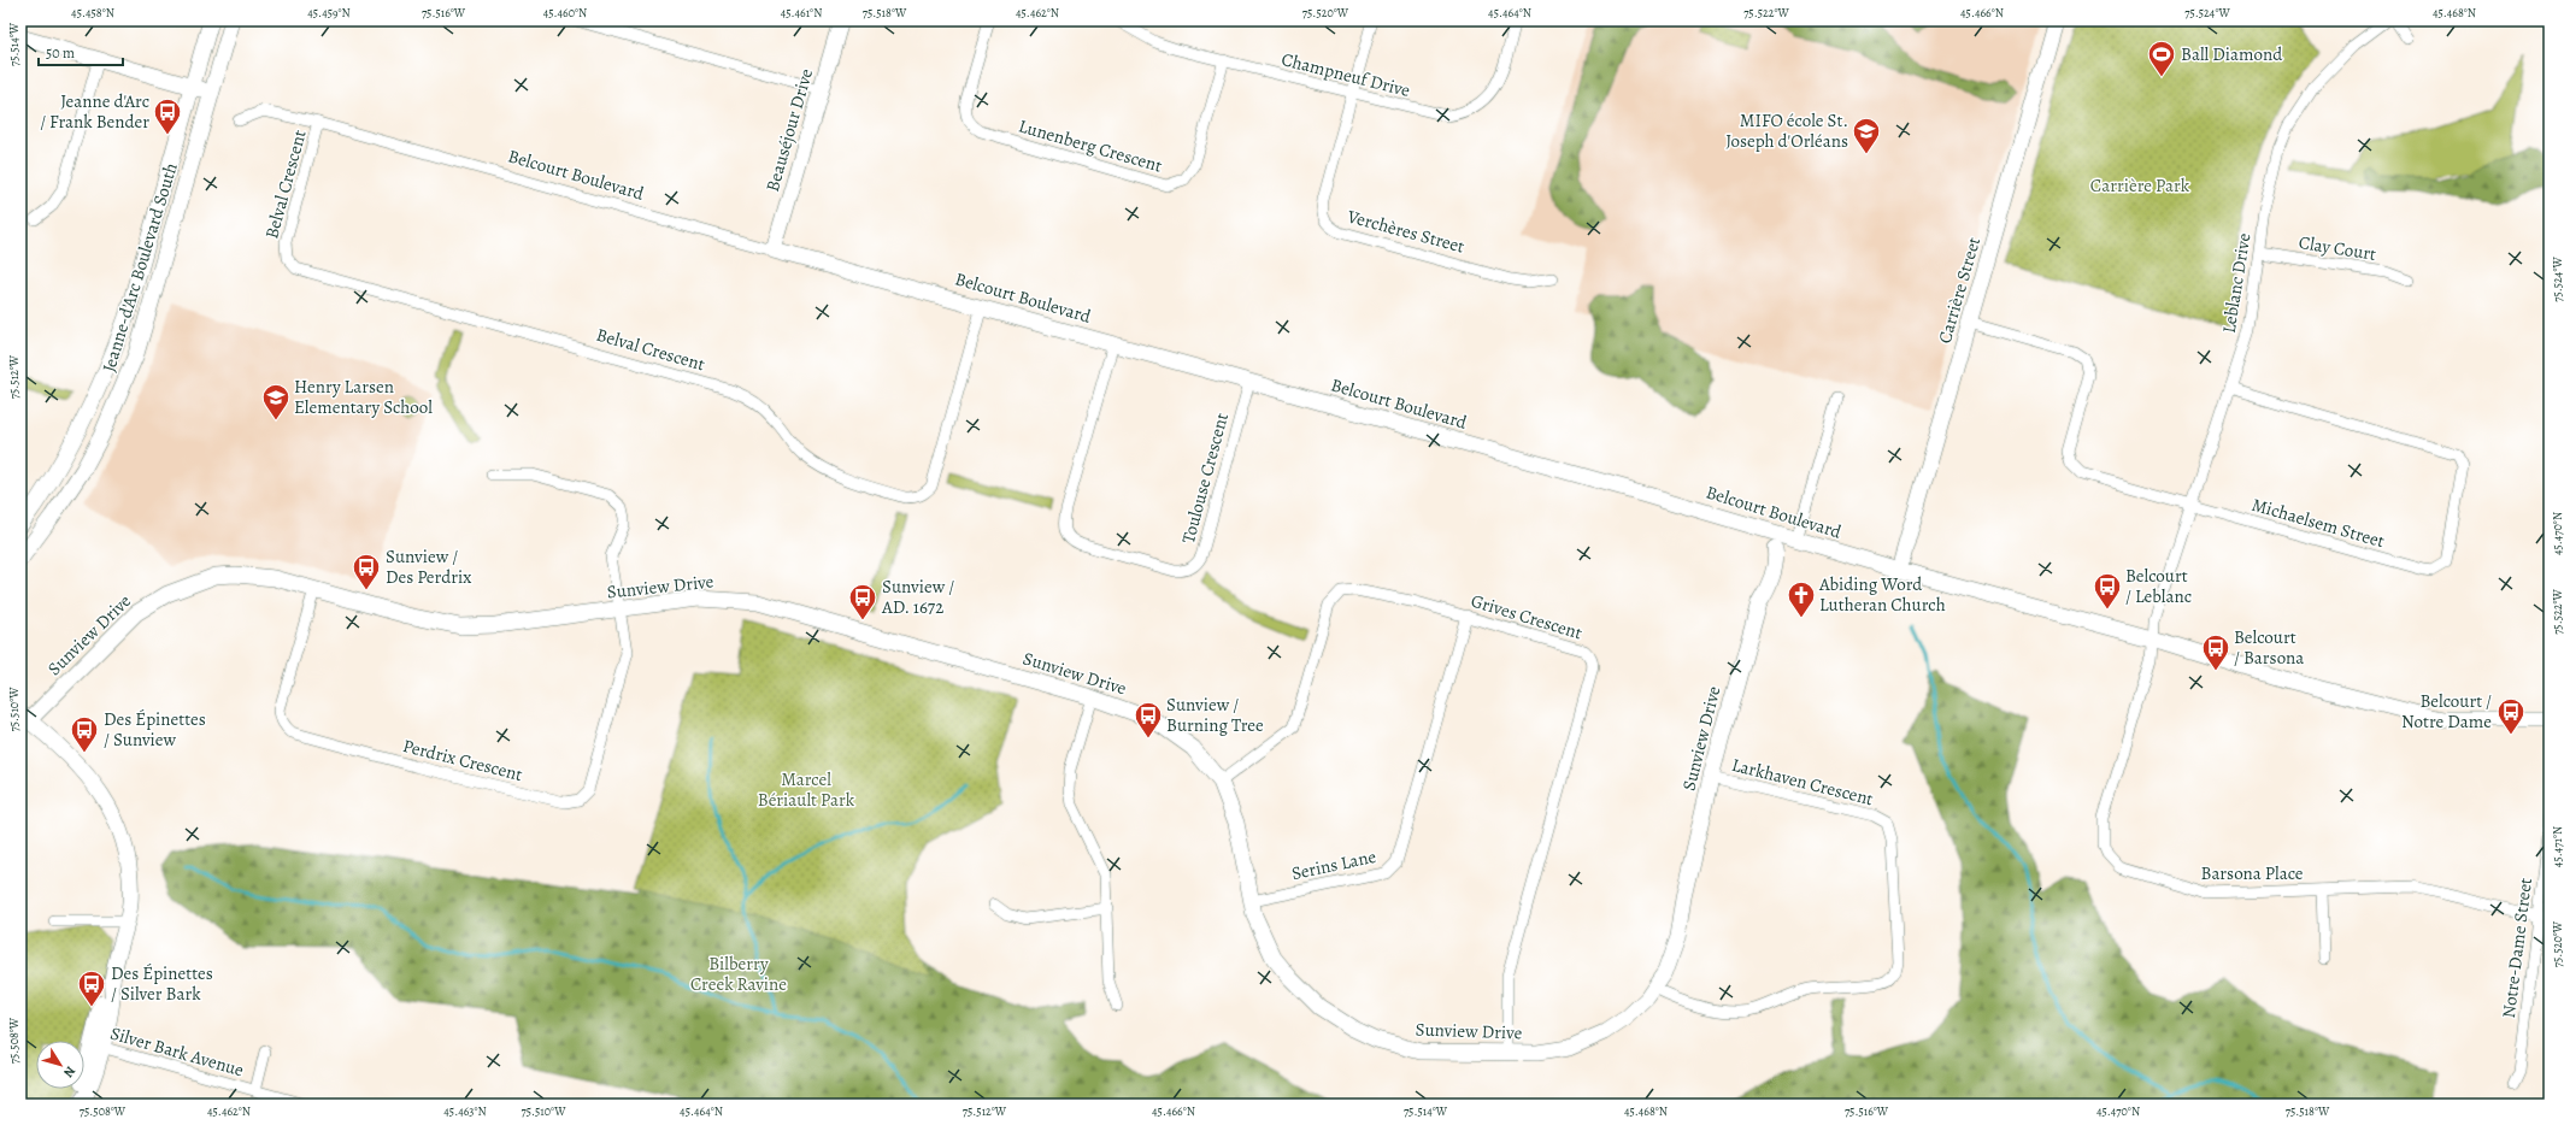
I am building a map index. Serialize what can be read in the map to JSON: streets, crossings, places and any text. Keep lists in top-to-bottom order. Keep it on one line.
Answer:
{"streets":{"street":["Champneuf Drive","Beauséjour Drive","Lunenberg Crescent","Belcourt Boulevard","Belval Crescent","Verchères Street","Clay Court","Jeanne-d'Arc Boulevard South","Leblanc Drive","Carrière Street","Toulouse Crescent","Michaelsem Street","Sunview Drive","Grives Crescent","Perdrix Crescent","Larkhaven Crescent","Serins Lane","Barsona Place","Notre-Dame Street","Silver Bark Avenue"]},"crossings":[["Champneuf Drive","Lunenberg Crescent"],["Champneuf Drive","Verchères Street"],["Beauséjour Drive","Belcourt Boulevard"],["Belcourt Boulevard","Belval Crescent"],["Belcourt Boulevard","Leblanc Drive"],["Belcourt Boulevard","Carrière Street"],["Belcourt Boulevard","Toulouse Crescent"],["Belcourt Boulevard","Sunview Drive"],["Belcourt Boulevard","Barsona Place"],["Clay Court","Leblanc Drive"],["Leblanc Drive","Michaelsem Street"],["Leblanc Drive","Barsona Place"],["Carrière Street","Michaelsem Street"],["Sunview Drive","Grives Crescent"],["Sunview Drive","Perdrix Crescent"],["Sunview Drive","Larkhaven Crescent"],["Sunview Drive","Serins Lane"],["Grives Crescent","Serins Lane"],["Barsona Place","Notre-Dame Street"]],"parks":["Carrière Park","Marcel Bériault Park","Bilberry Creek Ravine"],"places":{"sports":["Ball Diamond"],"bus stop":["Jeanne d'Arc / Frank Bender","Sunview / Des Perdrix","Belcourt / Leblanc","Sunview / AD. 1672","Belcourt / Barsona","Belcourt / Notre Dame","Sunview / Burning Tree","Des Épinettes / Sunview","Des Épinettes / Silver Bark"],"school or university":["MIFO école St. Joseph d'Orléans","Henry Larsen Elementary School"],"church":["Abiding Word Lutheran Church"]},"scale_bar":"50 m","north":"bottom right","coordinates":["45.458°N","45.459°N","75.516°W","45.460°N","45.461°N","75.518°W","45.462°N","75.520°W","45.464°N","75.522°W","45.466°N","75.524°W","45.468°N","75.514°W","75.512°W","45.470°N","75.510°W","45.471°N","75.508°W","45.463°N"]}
